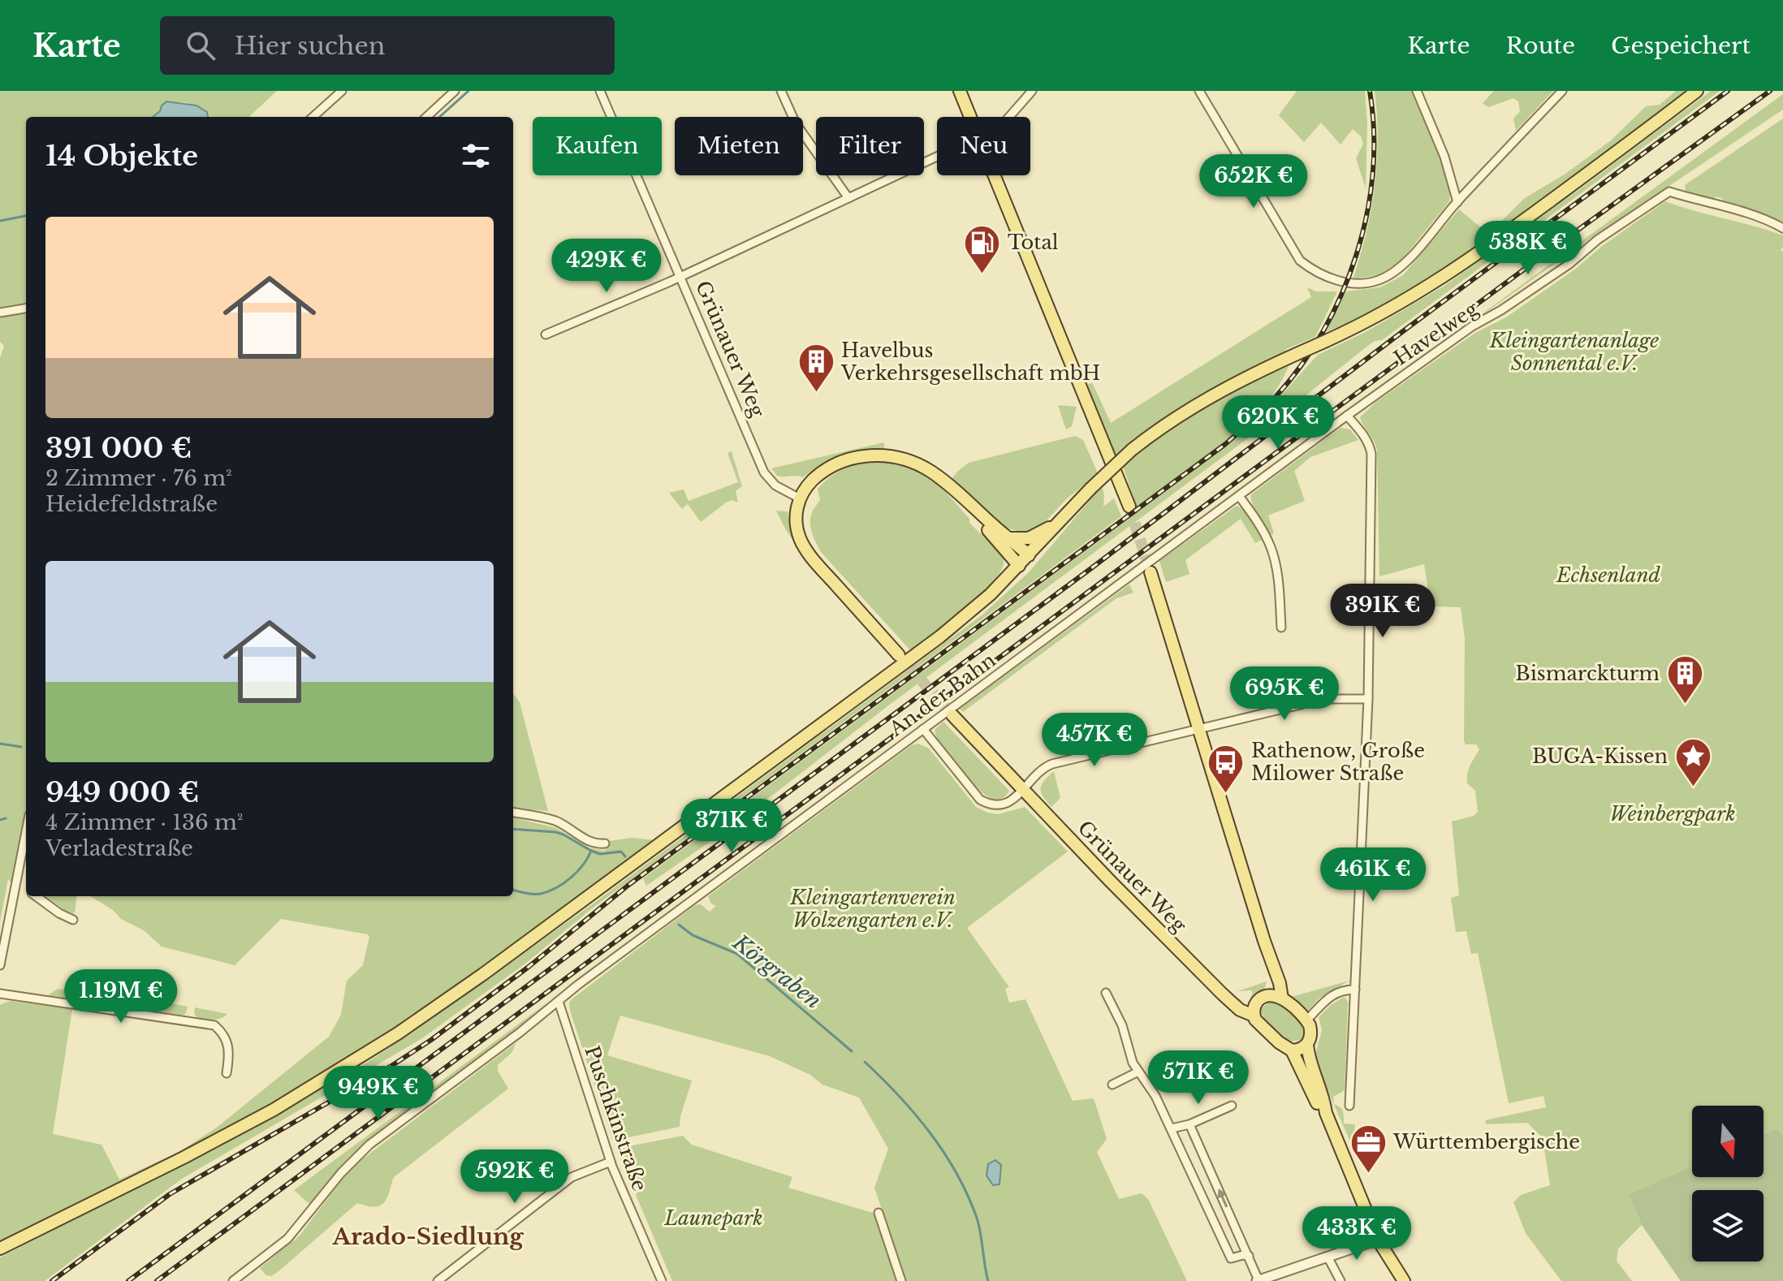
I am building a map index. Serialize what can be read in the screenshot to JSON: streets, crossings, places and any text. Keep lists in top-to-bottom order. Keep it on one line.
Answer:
{"streets":{"main road":["Grünauer Weg"],"street":["Havelweg","An der Bahn","Puschkinstraße"]},"crossings":[["Havelweg","An der Bahn"],["An der Bahn","Puschkinstraße"]],"districts":["Arado-Siedlung"],"water":["Körgraben"],"parks":["Kleingartenanlage Sonnental e.V.","Echsenland","Weinbergpark","Kleingartenverein Wolzengarten e.V.","Launepark"],"places":{"fuel station":["Total"],"building":["Havelbus Verkehrsgesellschaft mbH","Bismarckturm"],"place":["BUGA-Kissen"],"bus stop":["Rathenow, Große Milower Straße"],"office":["Württembergische"]},"north":"bottom","page":{"header":"Karte","search":"Hier suchen","nav":["Karte","Route","Gespeichert"],"chip":["Kaufen","Mieten","Filter","Neu"],"heading":"14 Objekte","price":["652K €","538K €","429K €","620K €","391K €","695K €","457K €","371K €","461K €","1.19M €","571K €","949K €","592K €","433K €"],"list":[{"name":"391 000 €","note":"2 Zimmer · 76 m² · Heidefeldstraße"},{"name":"949 000 €","note":"4 Zimmer · 136 m² · Verladestraße"}]}}
